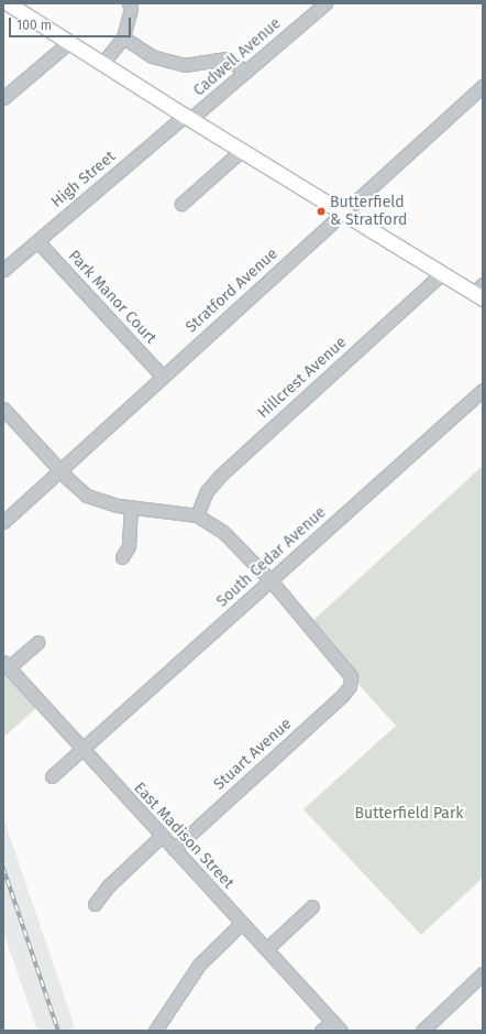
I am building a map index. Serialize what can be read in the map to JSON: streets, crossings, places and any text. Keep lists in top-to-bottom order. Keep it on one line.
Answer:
{"streets":{"street":["Cadwell Avenue","High Street","Stratford Avenue","Park Manor Court","Hillcrest Avenue","South Cedar Avenue","Stuart Avenue","East Madison Street"]},"crossings":[["Cadwell Avenue","High Street"],["High Street","Park Manor Court"],["Stratford Avenue","Park Manor Court"],["South Cedar Avenue","Stuart Avenue"],["South Cedar Avenue","East Madison Street"],["Stuart Avenue","East Madison Street"]],"parks":["Butterfield Park"],"places":["Butterfield & Stratford"],"scale_bar":"100 m"}
